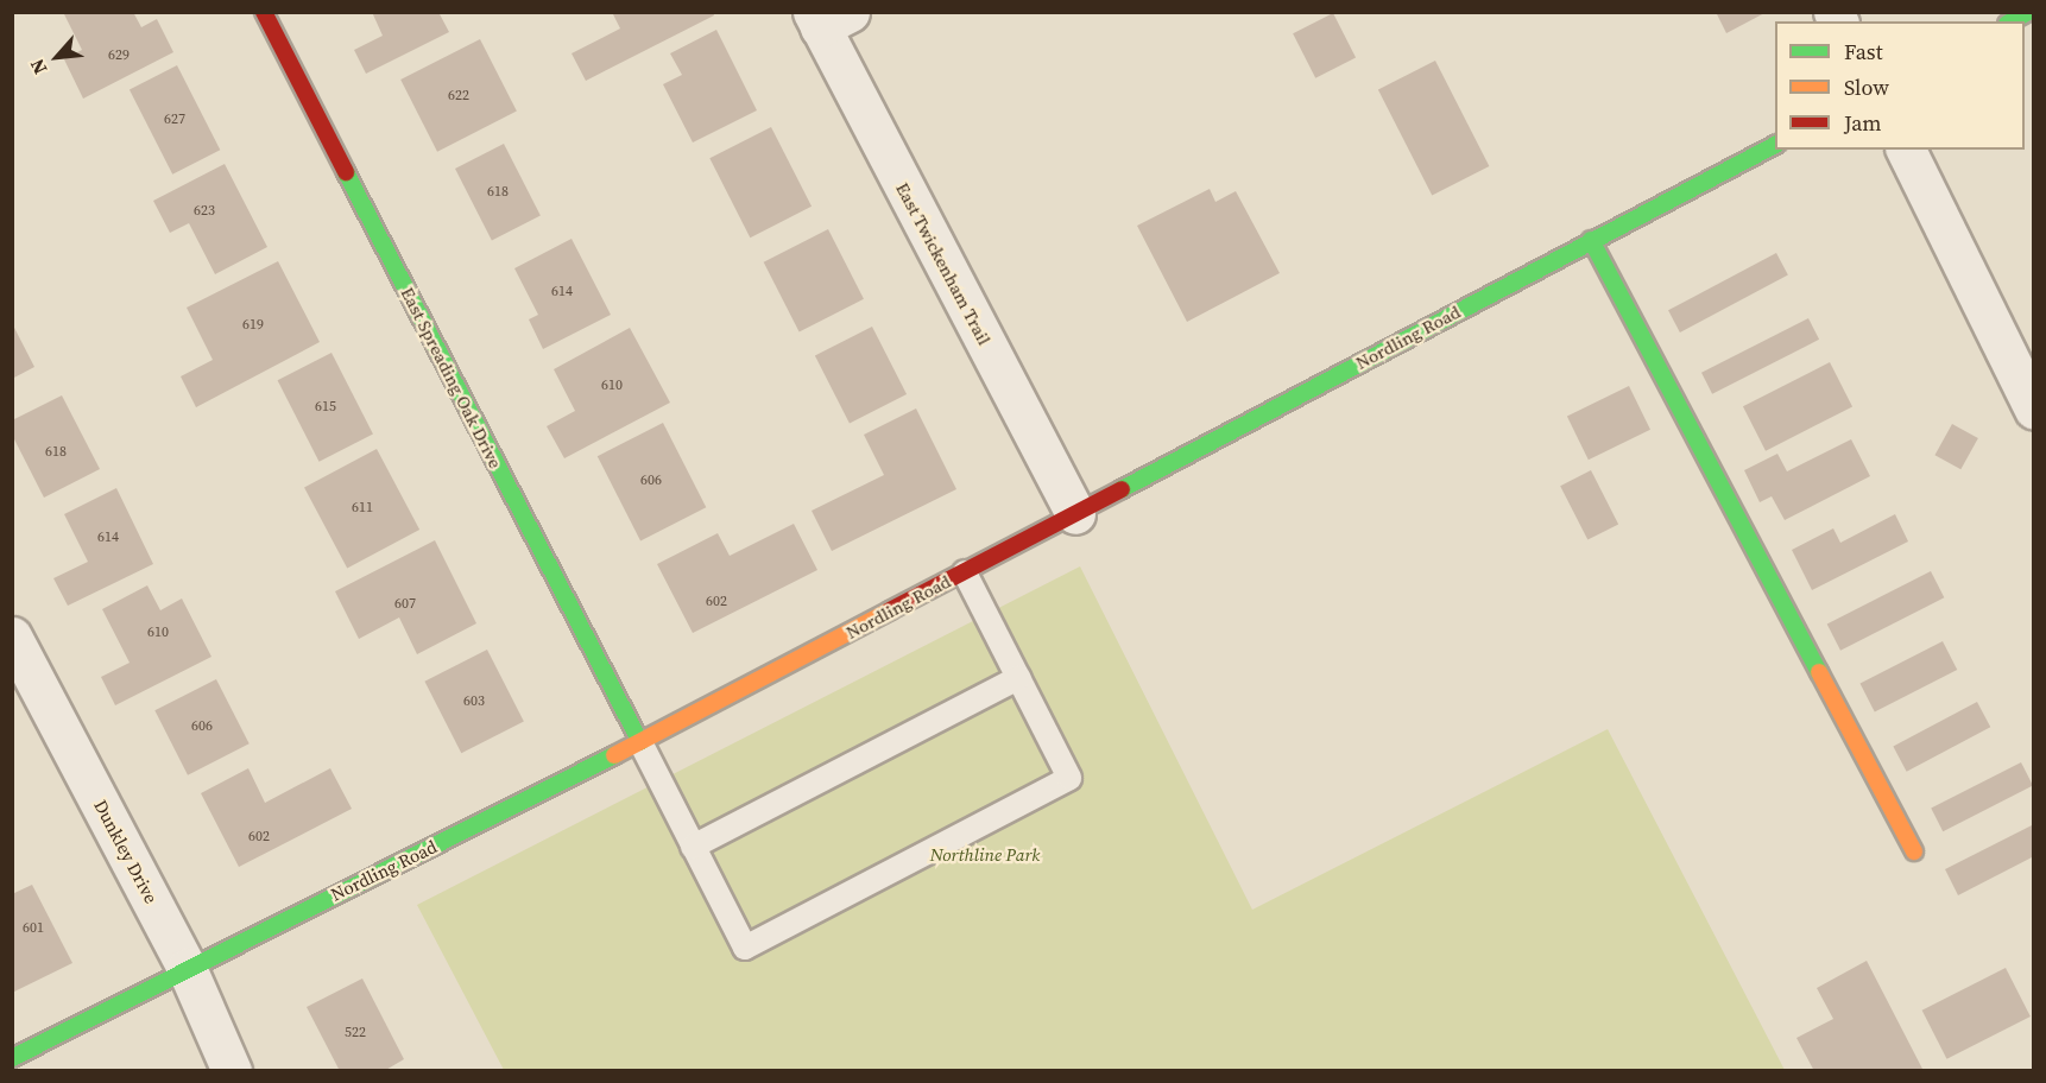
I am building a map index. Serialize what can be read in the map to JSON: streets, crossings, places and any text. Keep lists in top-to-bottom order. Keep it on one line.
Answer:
{"streets":{"street":["East Twickenham Trail","Nordling Road","East Spreading Oak Drive","Dunkley Drive"]},"crossings":[["East Twickenham Trail","Nordling Road"],["Nordling Road","East Spreading Oak Drive"],["Nordling Road","Dunkley Drive"]],"parks":["Northline Park"],"house_numbers":["629","622","627","618","623","614","619","610","615","618","606","611","614","602","607","610","603","606","602","601","522"],"legend":["Fast","Slow","Jam"],"north":"bottom left"}
